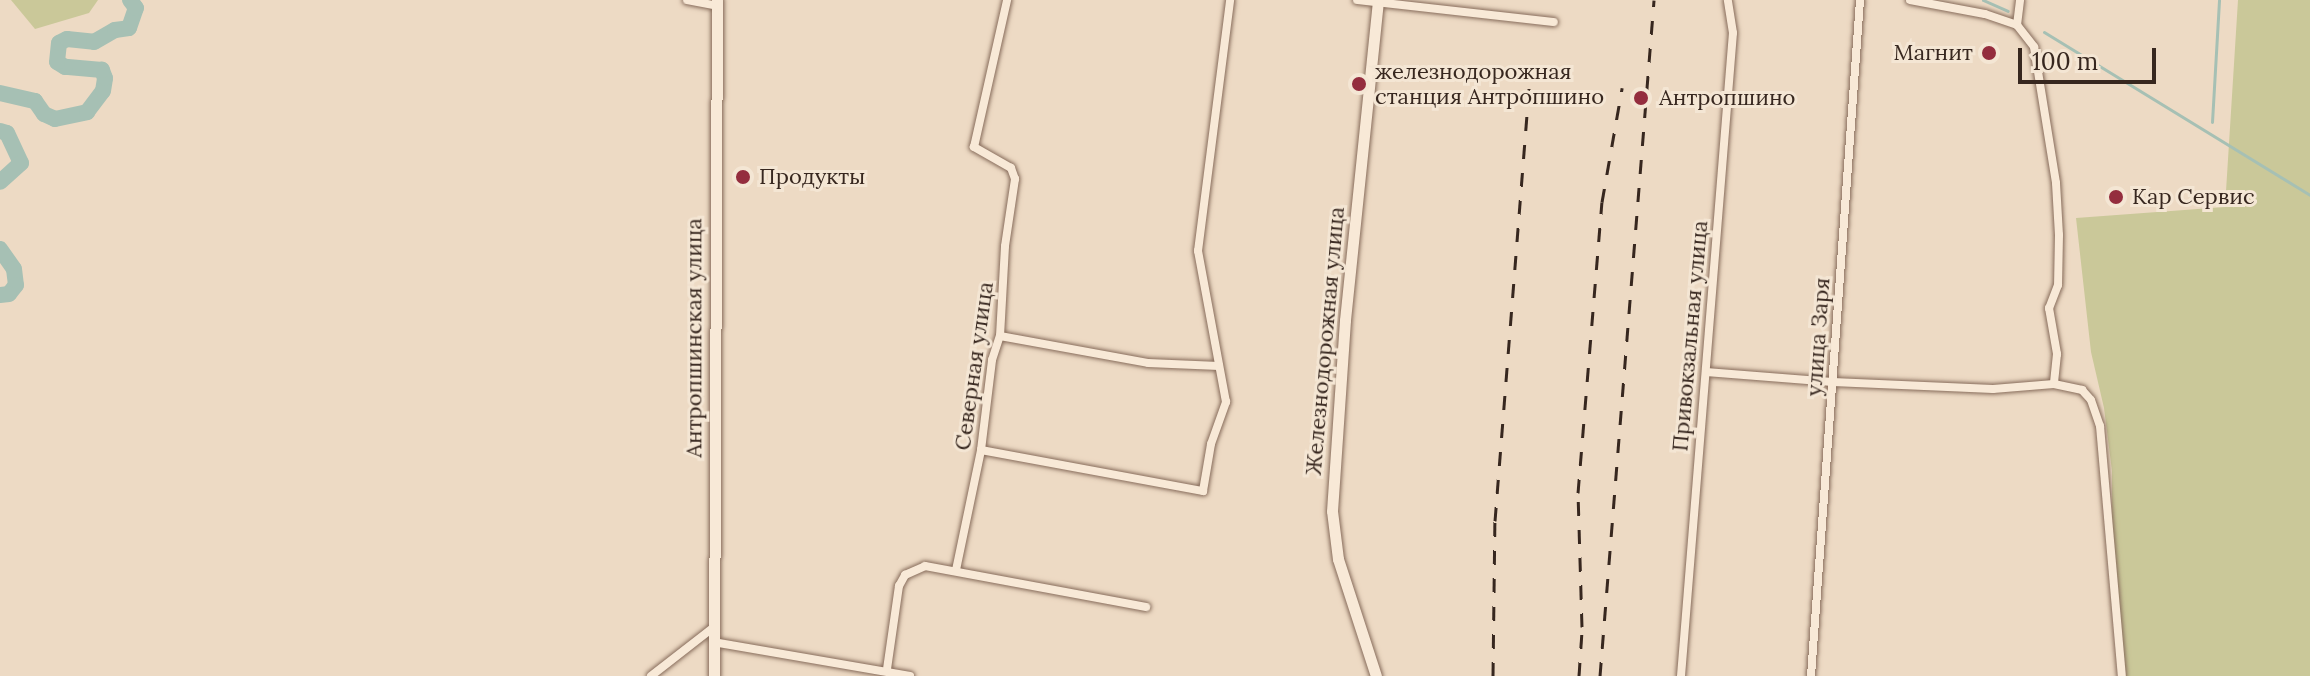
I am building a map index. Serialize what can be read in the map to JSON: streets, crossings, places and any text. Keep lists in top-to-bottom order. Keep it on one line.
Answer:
{"streets":{"street":["Привокзальная улица","улица Заря","Антропшинская улица","Железнодорожная улица","Северная улица"]},"places":["Магнит","железнодорожная станция Антропшино","Антропшино","Продукты","Кар Сервис"],"scale_bar":"100 m"}
